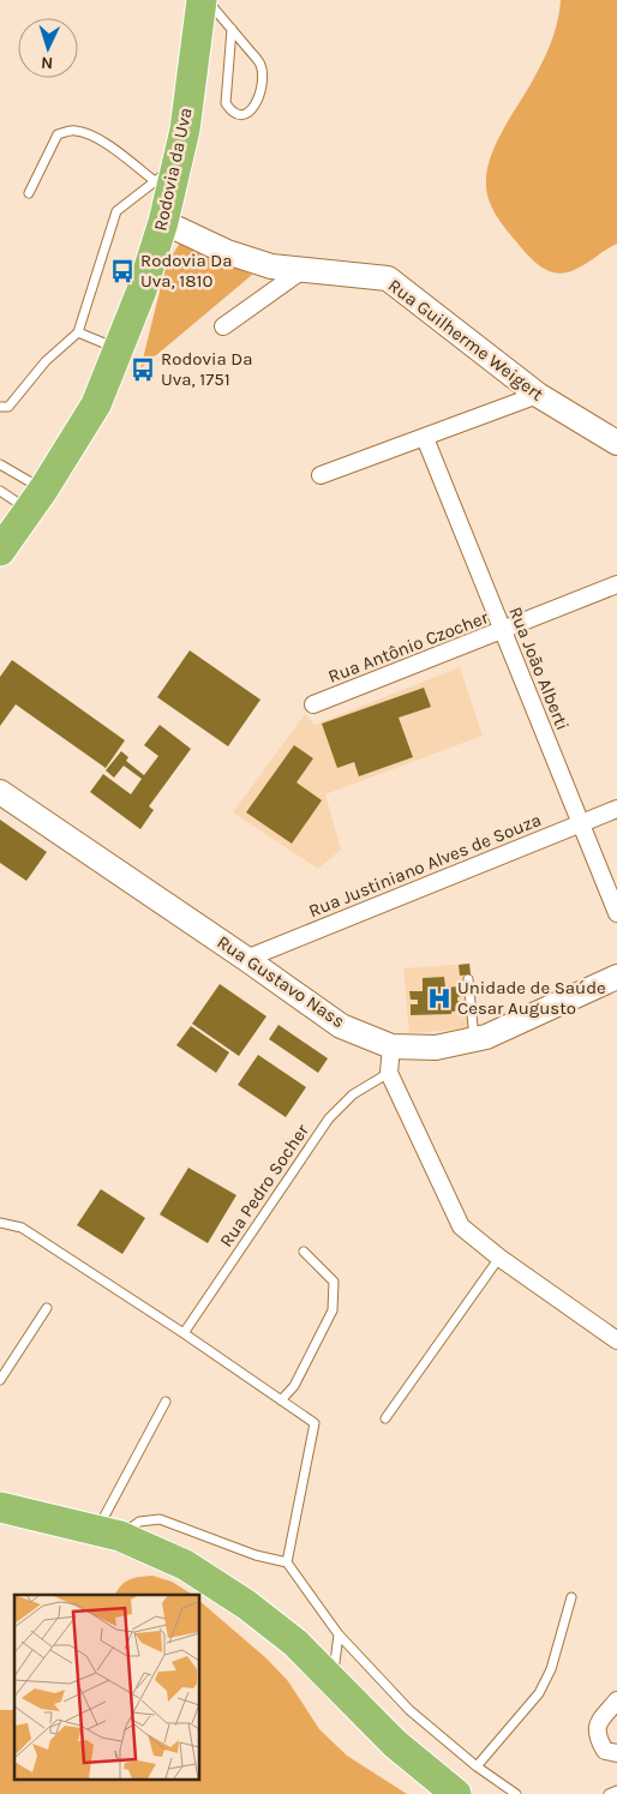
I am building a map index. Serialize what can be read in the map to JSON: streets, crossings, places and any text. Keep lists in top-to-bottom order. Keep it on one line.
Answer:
{"streets":{"highway":["Rodovia da Uva"],"main road":["Rua Guilherme Weigert","Rua Gustavo Nass"],"street":["Rua Antônio Czocher","Rua João Alberti","Rua Justiniano Alves de Souza"],"lane":["Rua Pedro Socher"]},"crossings":[["Rodovia da Uva","Rua Guilherme Weigert"],["Rua Antônio Czocher","Rua João Alberti"],["Rua João Alberti","Rua Justiniano Alves de Souza"],["Rua Justiniano Alves de Souza","Rua Gustavo Nass"]],"places":{"bus stop":["Rodovia Da Uva, 1810","Rodovia Da Uva, 1751"],"hospital":["Unidade de Saúde Cesar Augusto"]},"north":"bottom"}
